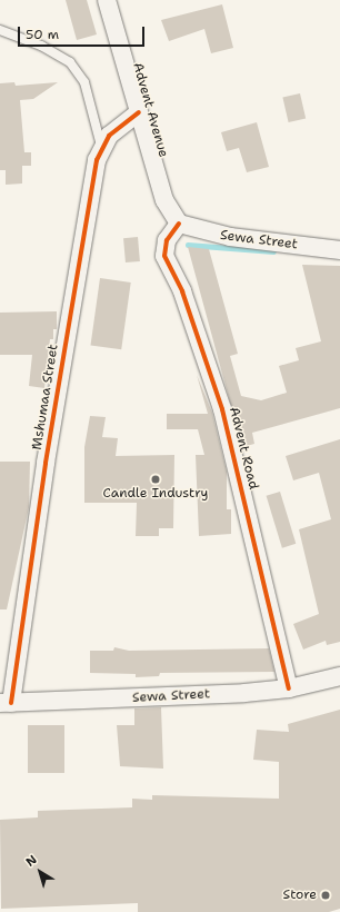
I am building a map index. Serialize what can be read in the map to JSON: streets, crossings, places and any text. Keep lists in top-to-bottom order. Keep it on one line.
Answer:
{"streets":{"street":["Advent Avenue","Sewa Street","Mshumaa Street","Advent Road"]},"crossings":[["Advent Avenue","Sewa Street"],["Advent Avenue","Advent Road"],["Sewa Street","Mshumaa Street"],["Sewa Street","Advent Road"]],"places":["Candle Industry","Store"],"scale_bar":"50 m","north":"top left"}
